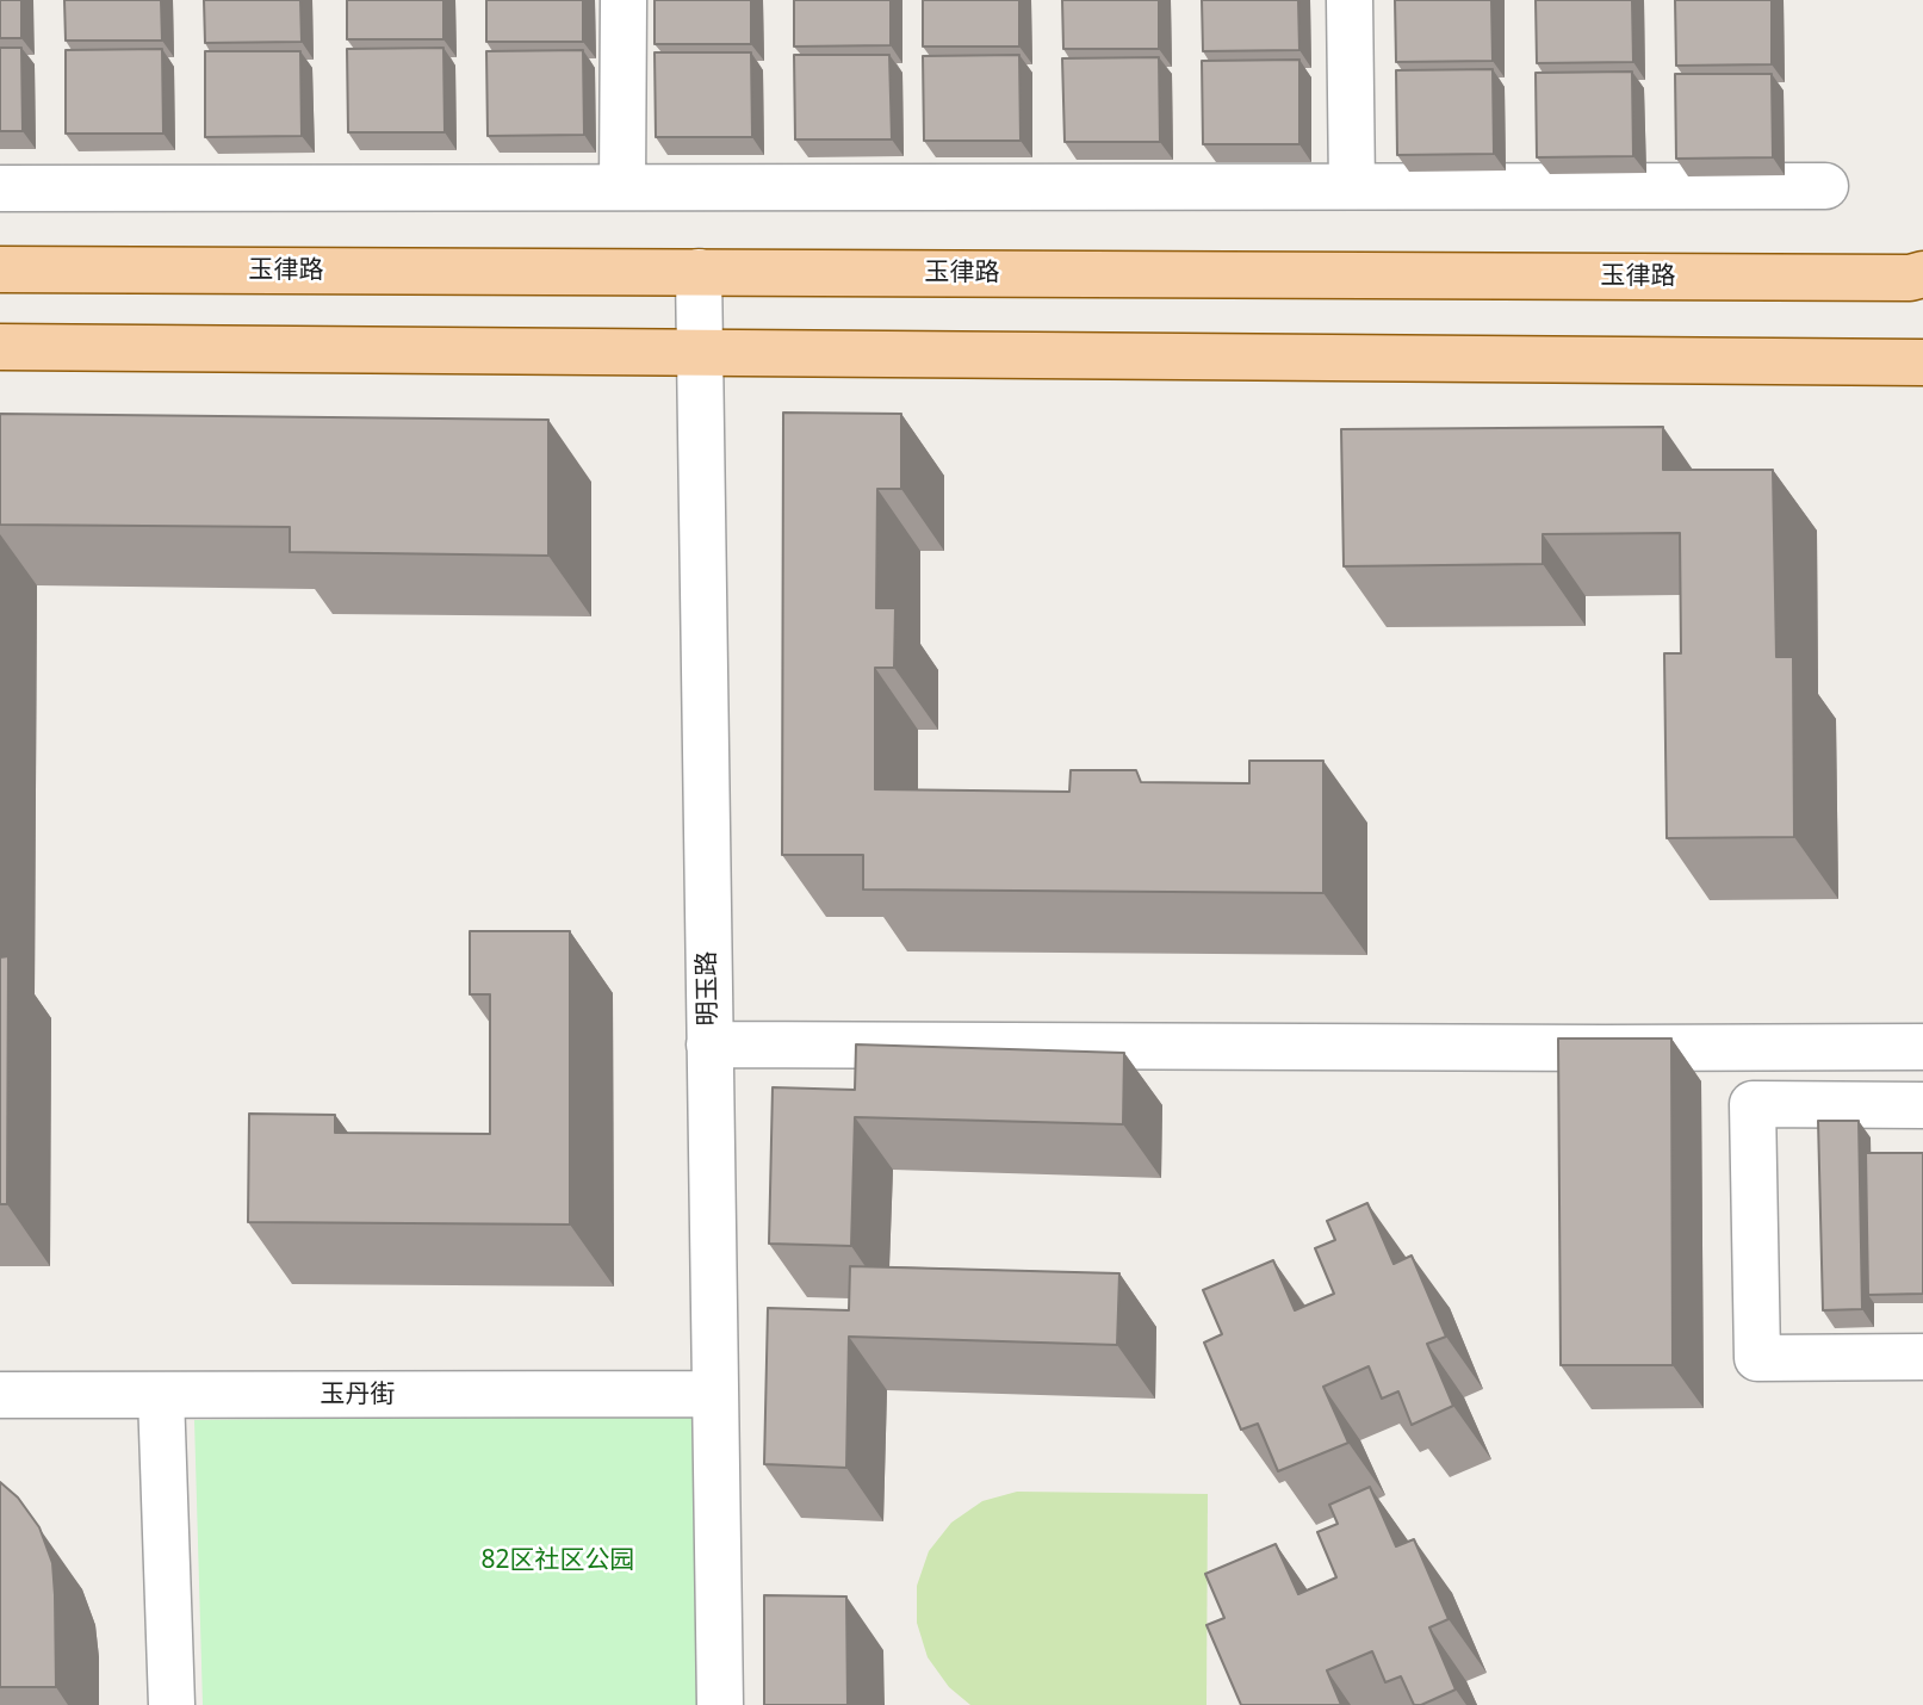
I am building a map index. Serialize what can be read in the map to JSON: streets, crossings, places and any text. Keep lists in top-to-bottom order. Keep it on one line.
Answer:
{"streets":{"main road":["玉律路"],"street":["明玉路","玉丹街"]},"crossings":[["玉律路","明玉路"],["明玉路","玉丹街"]],"parks":["82区社区公园"]}
